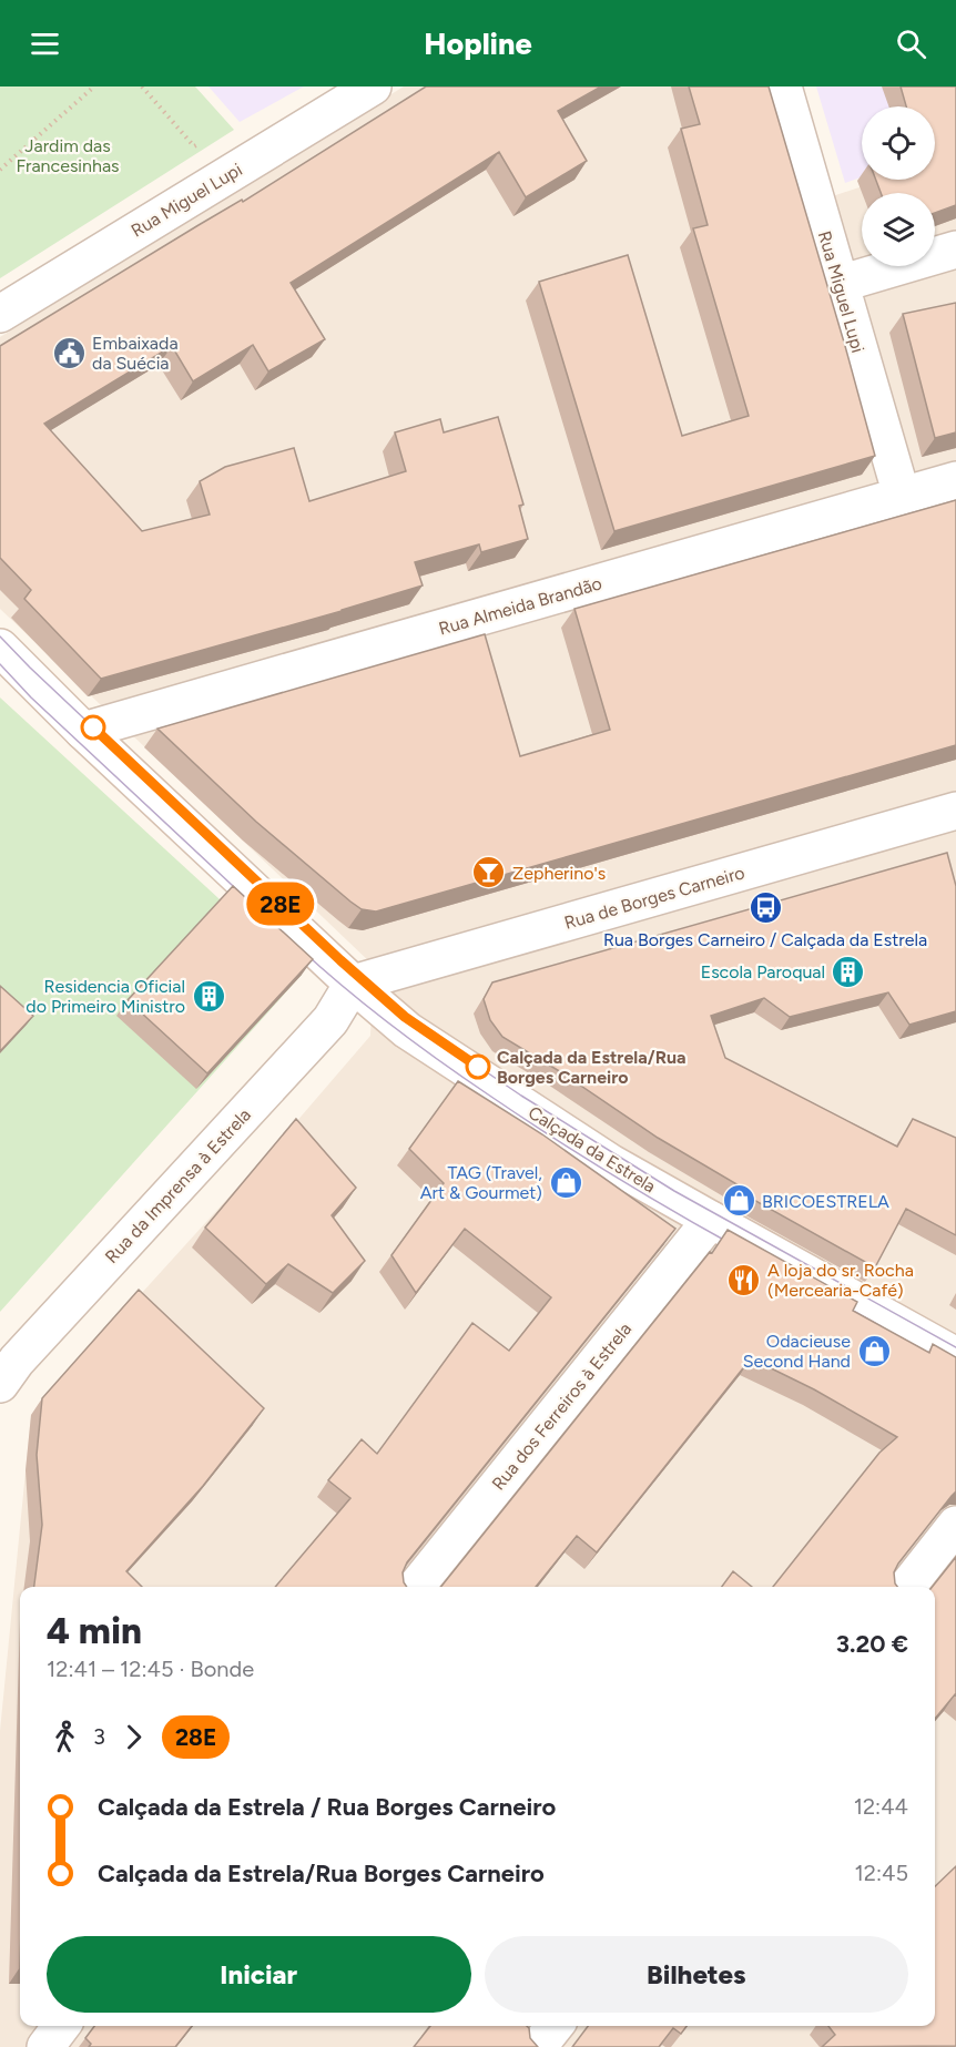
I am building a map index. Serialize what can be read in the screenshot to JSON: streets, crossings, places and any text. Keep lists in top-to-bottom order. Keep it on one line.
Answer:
{"streets":{"street":["Rua Miguel Lupi","Rua Almeida Brandão","Rua de Borges Carneiro","Calçada da Estrela","Rua da Imprensa à Estrela","Rua dos Ferreiros à Estrela"]},"crossings":[["Rua Miguel Lupi","Rua Almeida Brandão"],["Rua Almeida Brandão","Calçada da Estrela"],["Rua de Borges Carneiro","Calçada da Estrela"],["Rua de Borges Carneiro","Rua da Imprensa à Estrela"],["Calçada da Estrela","Rua da Imprensa à Estrela"],["Calçada da Estrela","Rua dos Ferreiros à Estrela"]],"parks":["Jardim das Francesinhas"],"places":{"public building":["Embaixada da Suécia"],"bar":["Zepherino's"],"bus stop":["Rua Borges Carneiro / Calçada da Estrela"],"building":["Escola Paroqual","Residencia Oficial do Primeiro Ministro"],"other":["Calçada da Estrela/Rua Borges Carneiro"],"shop":["TAG (Travel, Art & Gourmet)","BRICOESTRELA","Odacieuse Second Hand"],"restaurant":["A loja do sr. Rocha (Mercearia-Café)"]},"lines":["tram line 28E"],"page":{"header":"Hopline","on_map":"28E","heading":["4 min","12:41 – 12:45 · Bonde","3.20 €"],"legs":["3","28E"],"list":[{"name":"Calçada da Estrela / Rua Borges Carneiro","value":"12:44"},{"name":"Calçada da Estrela/Rua Borges Carneiro","value":"12:45"}],"buttons":["Iniciar","Bilhetes"]}}
